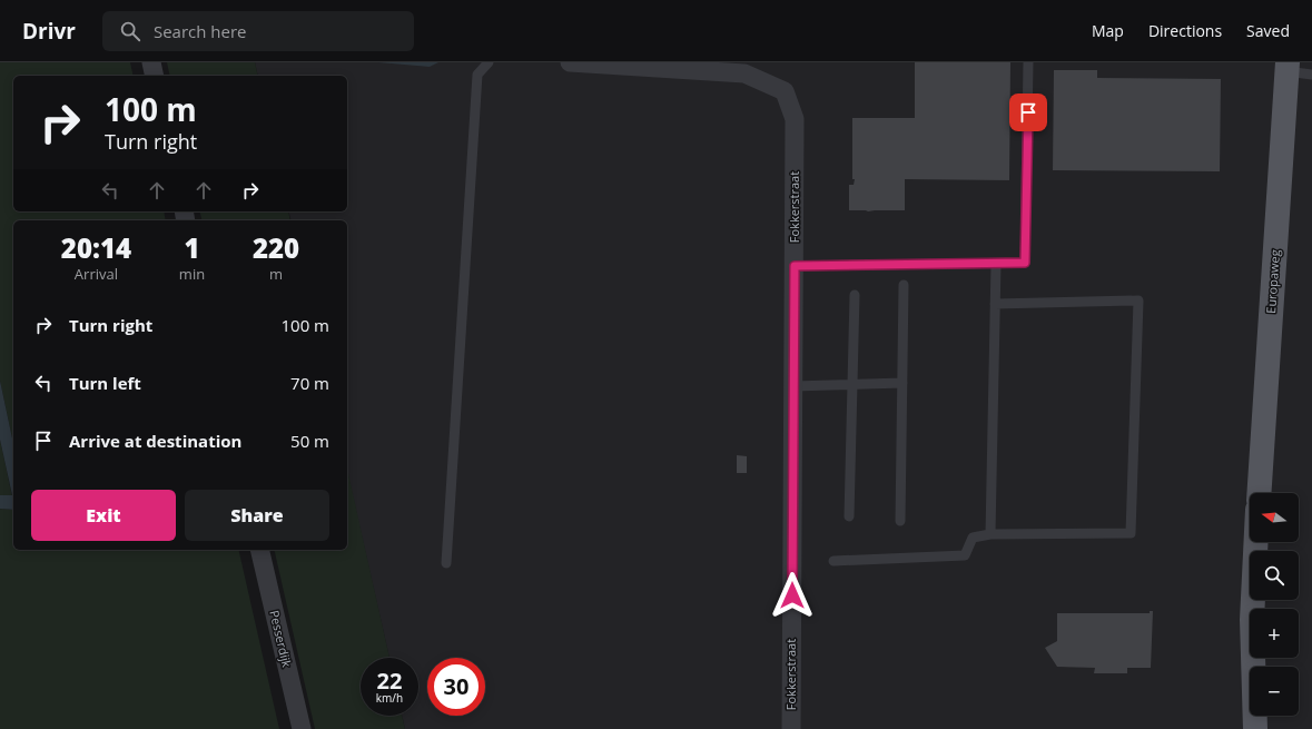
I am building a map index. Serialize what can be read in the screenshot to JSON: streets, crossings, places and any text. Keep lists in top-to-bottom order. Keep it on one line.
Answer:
{"streets":{"main road":["Europaweg"],"street":["Fokkerstraat","Pesserdijk"]},"north":"left","page":{"header":"Drivr","search":"Search here","nav":["Map","Directions","Saved"],"turn":["100 m","Turn right"],"eta":["20:14","Arrival","1","min","220","m"],"list":[{"name":"Turn right","value":"100 m"},{"name":"Turn left","value":"70 m"},{"name":"Arrive at destination","value":"50 m"}],"buttons":["Exit","Share"],"map_buttons":["+","−"],"speed":"22 km/h","limit":"30"}}
